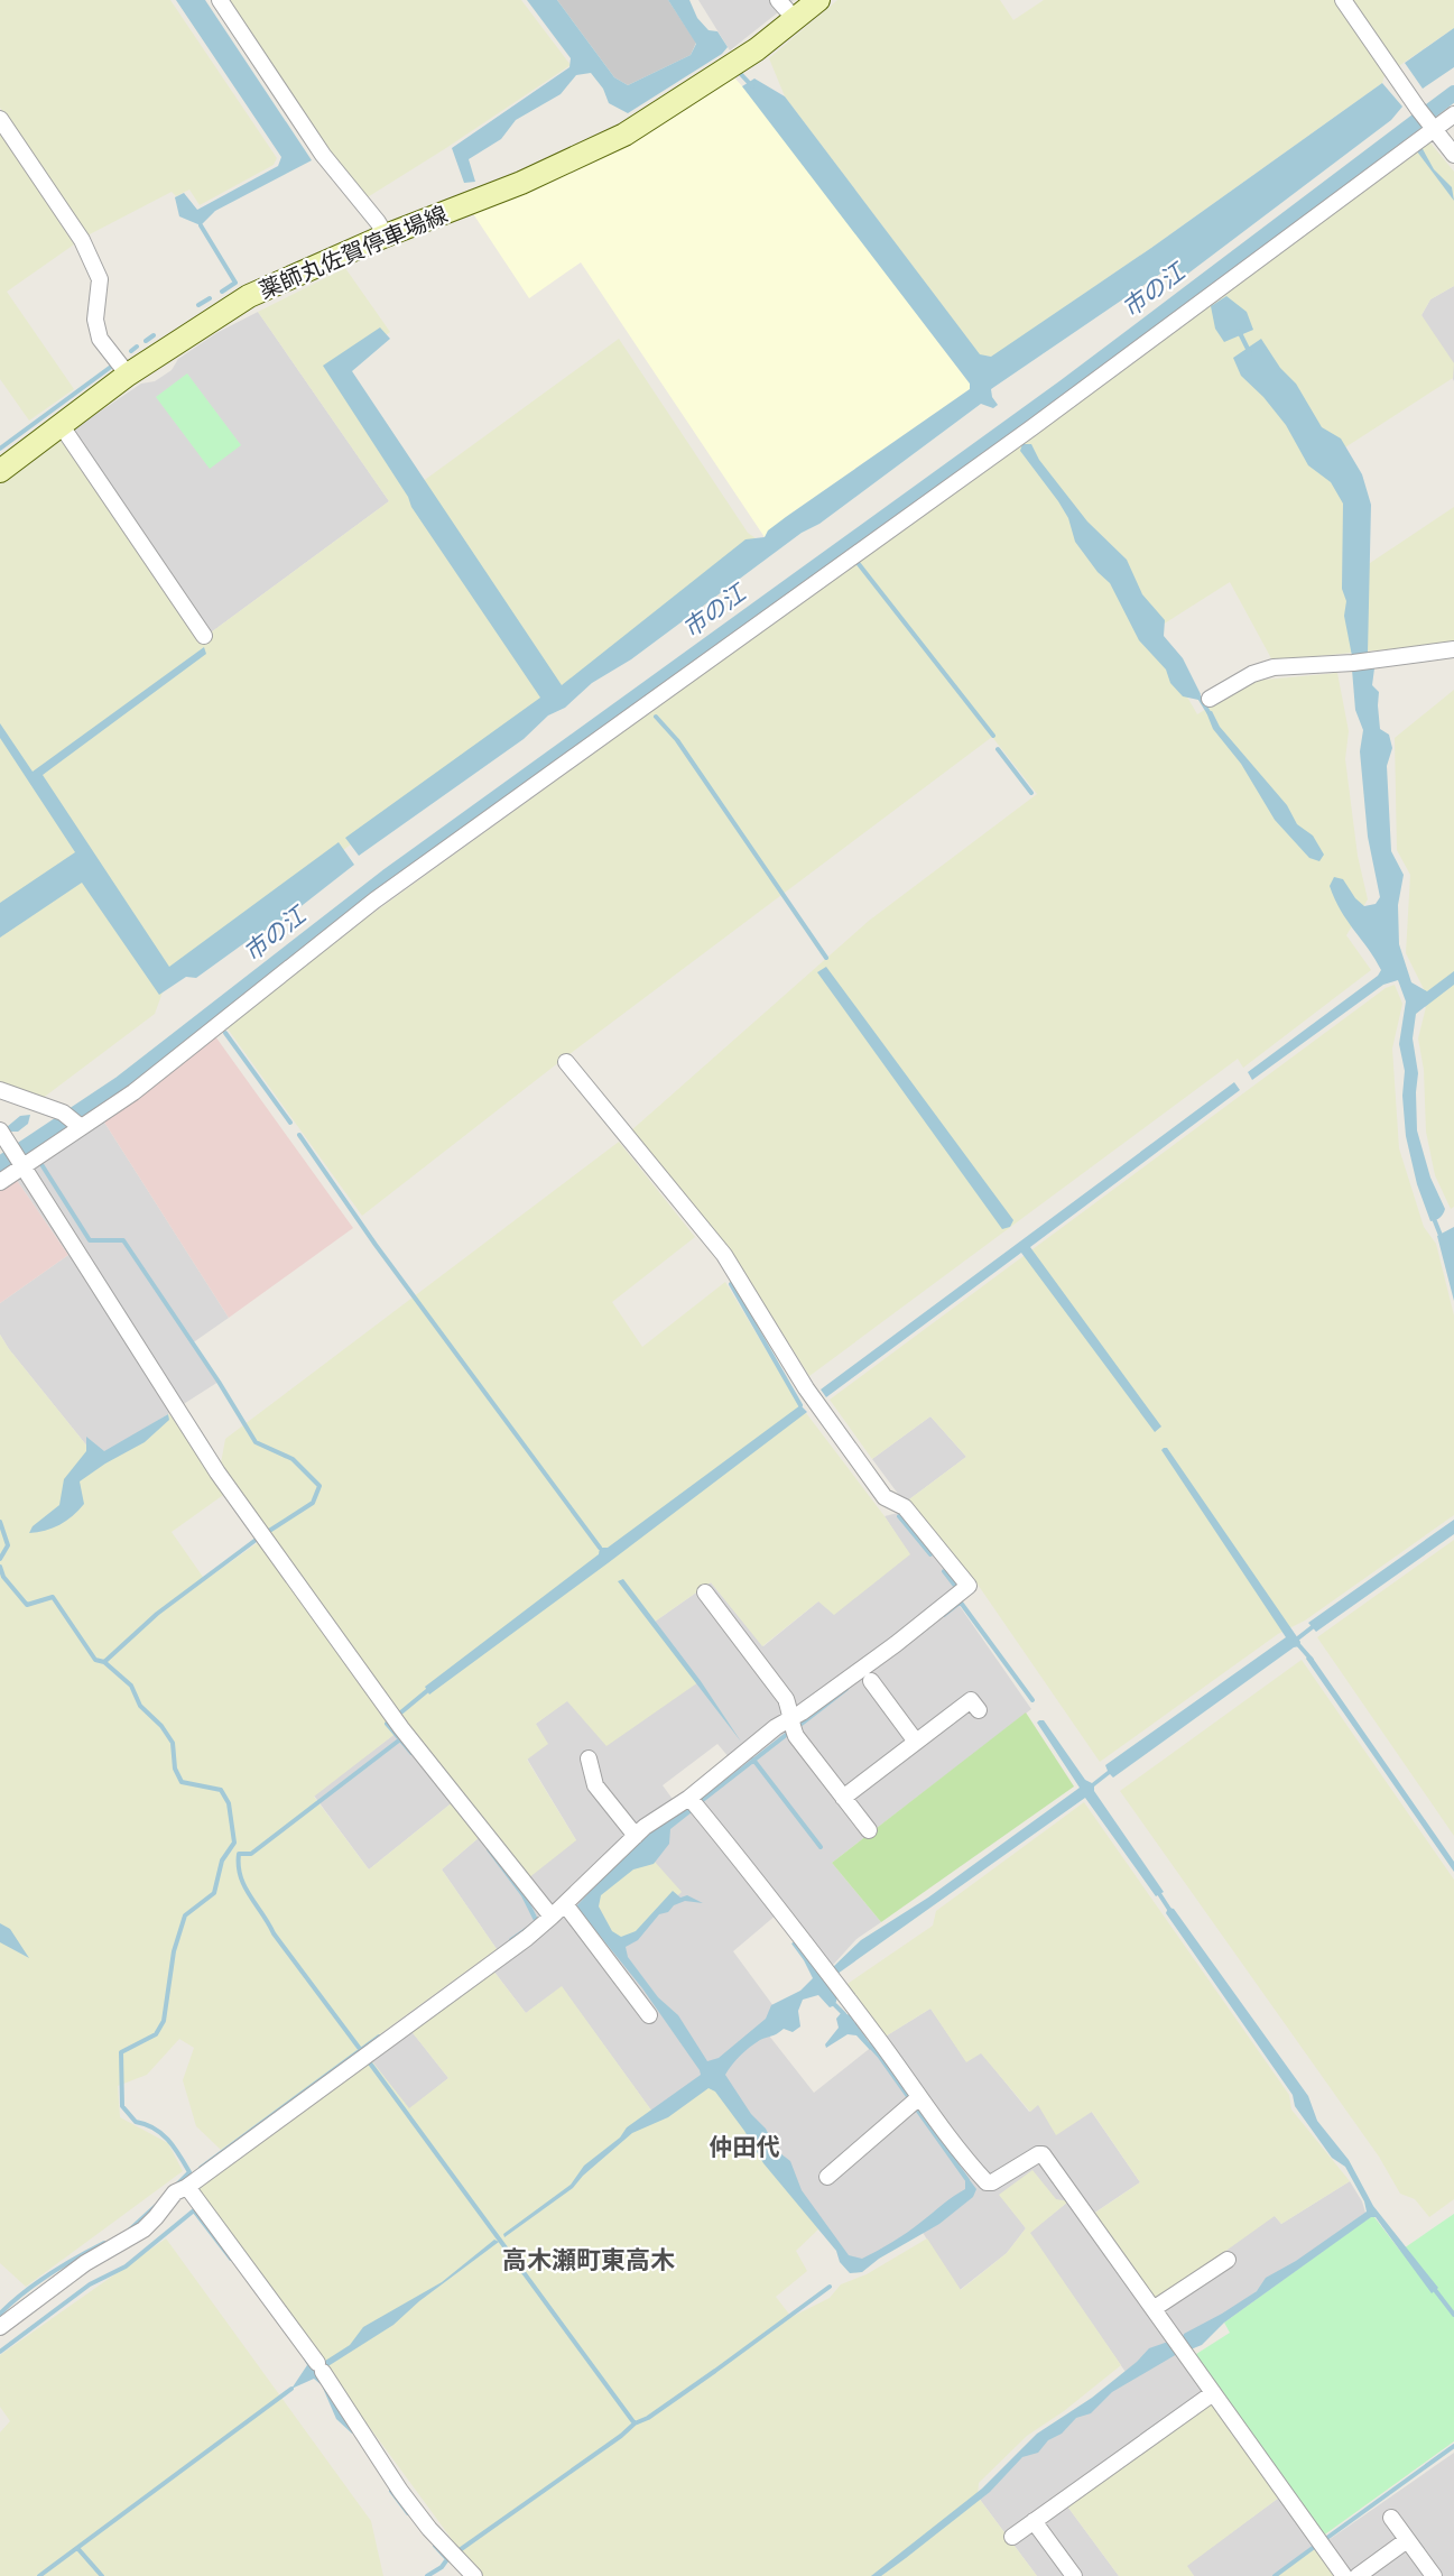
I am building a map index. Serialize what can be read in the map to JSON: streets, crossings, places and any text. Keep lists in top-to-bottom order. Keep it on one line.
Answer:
{"streets":{"main road":["薬師丸佐賀停車場線"]},"districts":["仲田代","高木瀬町東高木"],"water":["市の江"]}
